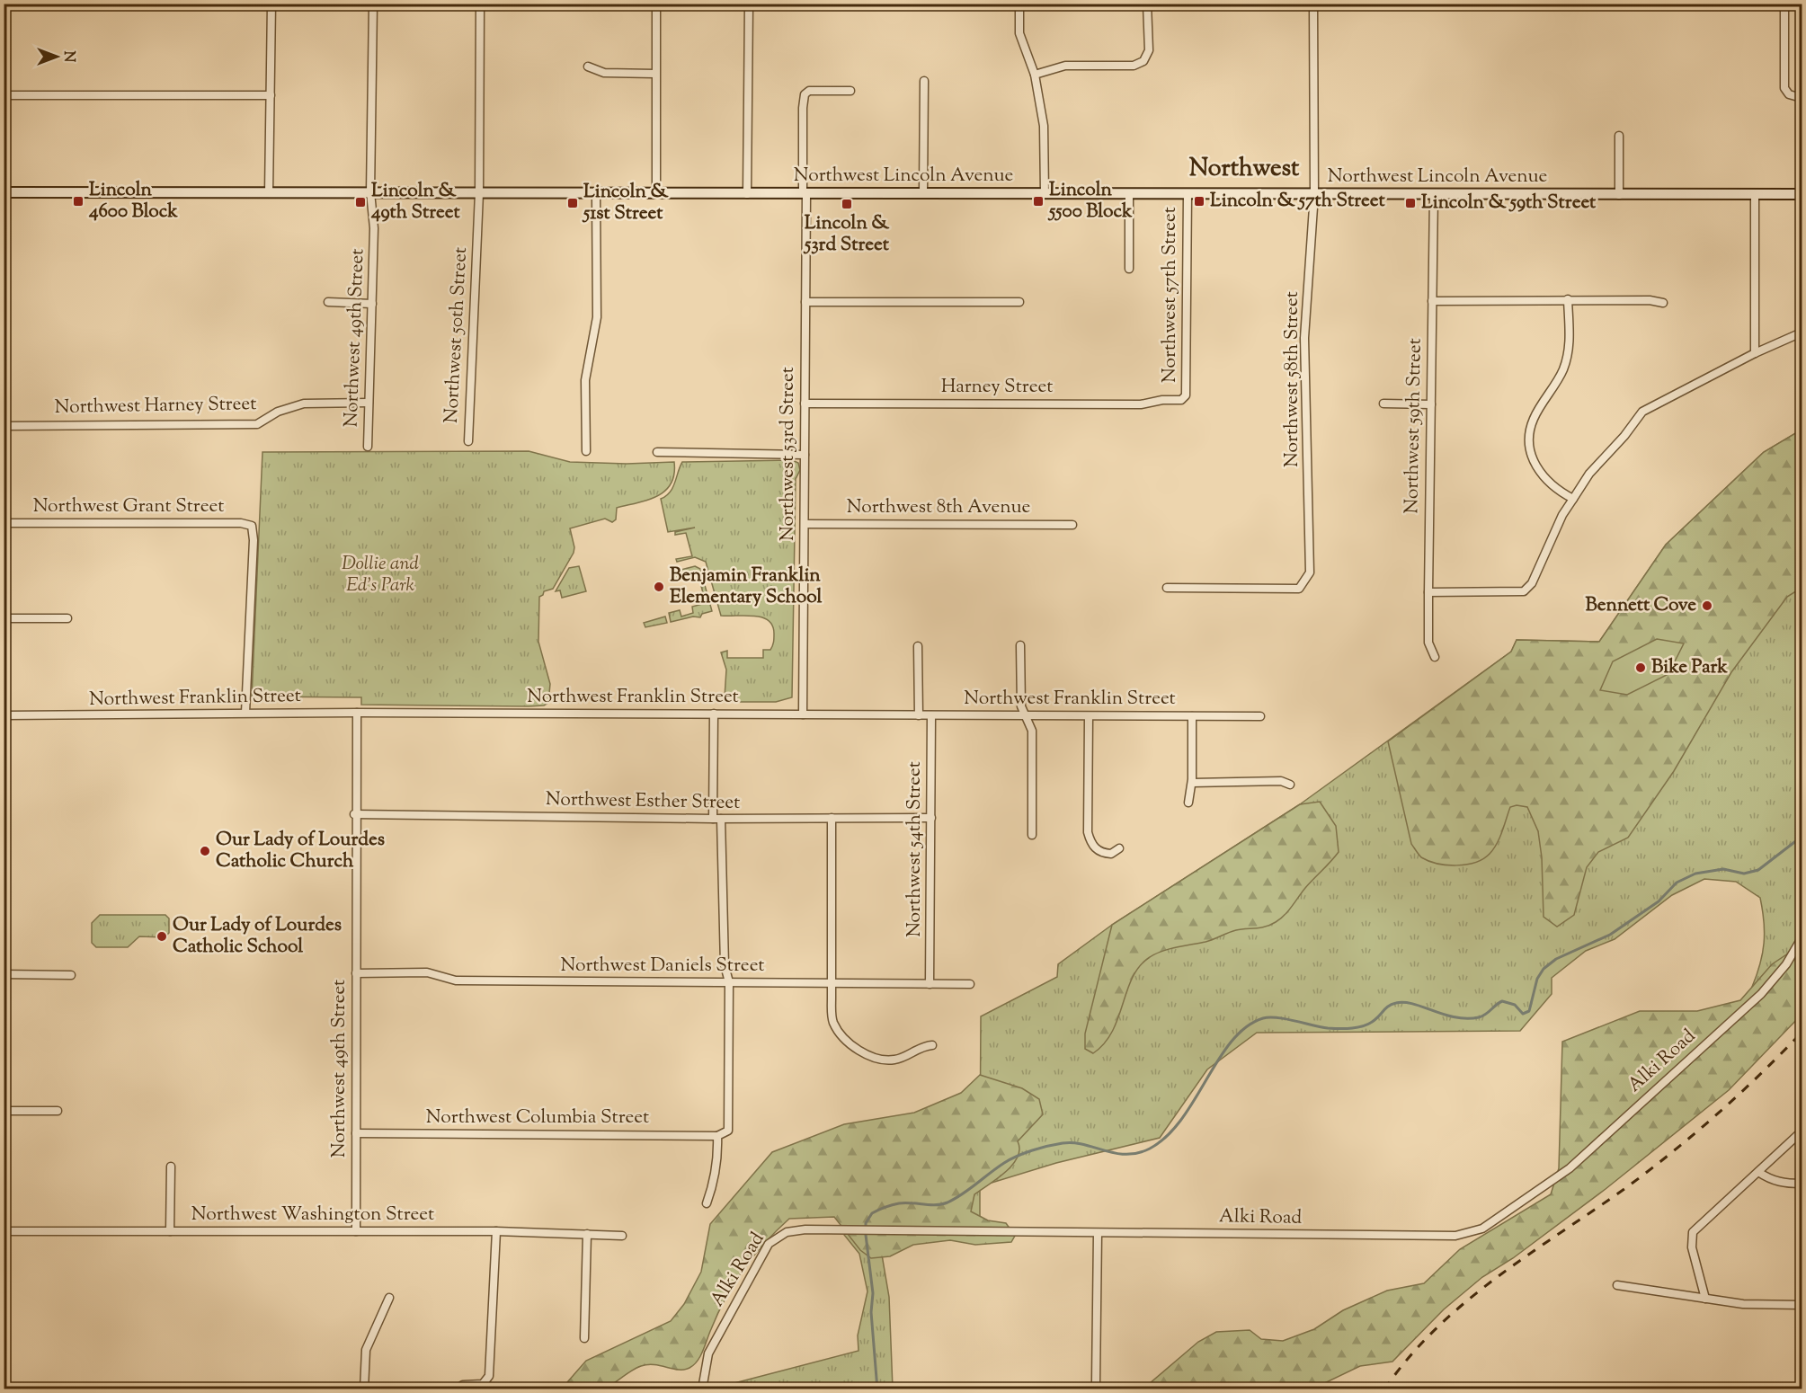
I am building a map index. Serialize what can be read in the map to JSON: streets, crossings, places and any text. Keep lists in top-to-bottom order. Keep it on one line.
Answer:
{"streets":{"street":["Northwest Lincoln Avenue","Northwest 57th Street","Northwest 50th Street","Northwest 49th Street","Northwest 58th Street","Harney Street","Northwest Harney Street","Northwest 59th Street","Northwest 53rd Street","Northwest Grant Street","Northwest 8th Avenue","Northwest Franklin Street","Northwest Esther Street","Northwest 54th Street","Northwest Daniels Street","Alki Road","Northwest Columbia Street","Northwest Washington Street"]},"crossings":[["Northwest Lincoln Avenue","Northwest 57th Street"],["Northwest Lincoln Avenue","Northwest 50th Street"],["Northwest Lincoln Avenue","Northwest 49th Street"],["Northwest Lincoln Avenue","Northwest 58th Street"],["Northwest Lincoln Avenue","Northwest 59th Street"],["Northwest Lincoln Avenue","Northwest 53rd Street"],["Northwest 57th Street","Harney Street"],["Northwest 49th Street","Northwest Harney Street"],["Northwest 49th Street","Northwest Franklin Street"],["Northwest 49th Street","Northwest Esther Street"],["Northwest 49th Street","Northwest Daniels Street"],["Northwest 49th Street","Northwest Columbia Street"],["Northwest 49th Street","Northwest Washington Street"],["Harney Street","Northwest 53rd Street"],["Northwest 53rd Street","Northwest 8th Avenue"],["Northwest 53rd Street","Northwest Franklin Street"],["Northwest Grant Street","Northwest Franklin Street"],["Northwest Franklin Street","Northwest 54th Street"],["Northwest Esther Street","Northwest 54th Street"],["Northwest 54th Street","Northwest Daniels Street"]],"districts":["Northwest"],"parks":["Dollie and Ed's Park"],"places":{"transit":["Lincoln 4600 Block","Lincoln 5500 Block","Lincoln & 57th Street","Lincoln & 49th Street","Lincoln & 51st Street","Lincoln & 59th Street","Lincoln & 53rd Street"],"other":["Benjamin Franklin Elementary School","Bennett Cove","Bike Park","Our Lady of Lourdes Catholic Church","Our Lady of Lourdes Catholic School"]},"north":"right"}
